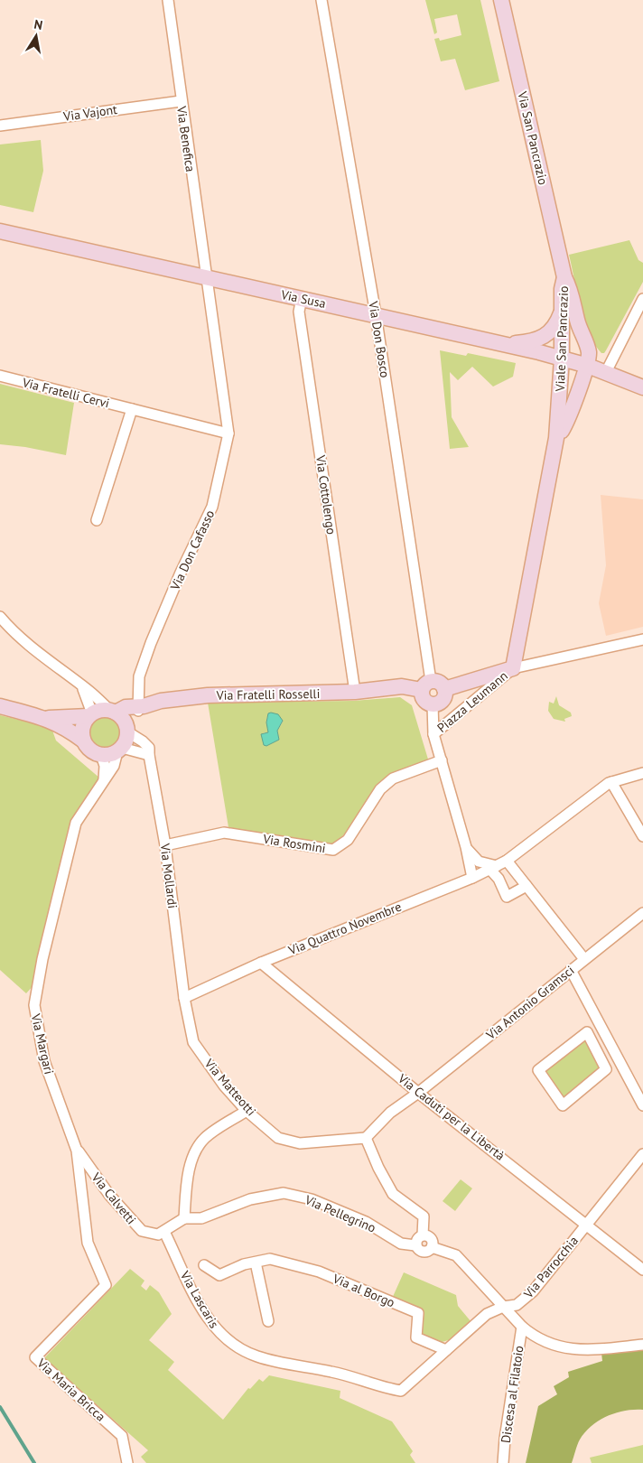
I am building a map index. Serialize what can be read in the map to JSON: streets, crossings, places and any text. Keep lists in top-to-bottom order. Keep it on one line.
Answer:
{"streets":{"street":["Via Vajont","Via San Pancrazio","Via Benefica","Via Susa","Viale San Pancrazio","Via Don Bosco","Via Fratelli Cervi","Via Cottolengo","Via Don Cafasso","Via Fratelli Rosselli","Piazza Leumann","Via Rosmini","Via Mollardi","Via Quattro Novembre","Via Antonio Gramsci","Via Margari","Via Matteotti","Via Caduti per la Libertà","Via Calvetti","Via Pellegrino","Via Parrocchia","Via al Borgo","Via Lascaris","Via Maria Bricca","Discesa al Filatoio"]},"crossings":[["Via Vajont","Via Benefica"],["Via San Pancrazio","Viale San Pancrazio"],["Via Benefica","Via Susa"],["Via Benefica","Via Don Cafasso"],["Via Susa","Viale San Pancrazio"],["Via Susa","Via Don Bosco"],["Via Susa","Via Cottolengo"],["Via Susa","Via Don Cafasso"],["Viale San Pancrazio","Piazza Leumann"],["Via Don Bosco","Via Fratelli Rosselli"],["Via Don Bosco","Piazza Leumann"],["Via Fratelli Cervi","Via Don Cafasso"],["Via Cottolengo","Via Fratelli Rosselli"],["Via Don Cafasso","Via Fratelli Rosselli"],["Via Fratelli Rosselli","Piazza Leumann"],["Via Fratelli Rosselli","Via Mollardi"],["Via Fratelli Rosselli","Via Margari"],["Via Rosmini","Via Mollardi"],["Via Mollardi","Via Quattro Novembre"],["Via Mollardi","Via Margari"],["Via Mollardi","Via Matteotti"],["Via Quattro Novembre","Via Matteotti"],["Via Quattro Novembre","Via Caduti per la Libertà"],["Via Antonio Gramsci","Via Caduti per la Libertà"],["Via Margari","Via Calvetti"],["Via Margari","Via Maria Bricca"],["Via Caduti per la Libertà","Via Parrocchia"],["Via Calvetti","Via Lascaris"],["Via Parrocchia","Via al Borgo"],["Via Parrocchia","Via Lascaris"],["Via al Borgo","Via Lascaris"]],"north":"top"}
